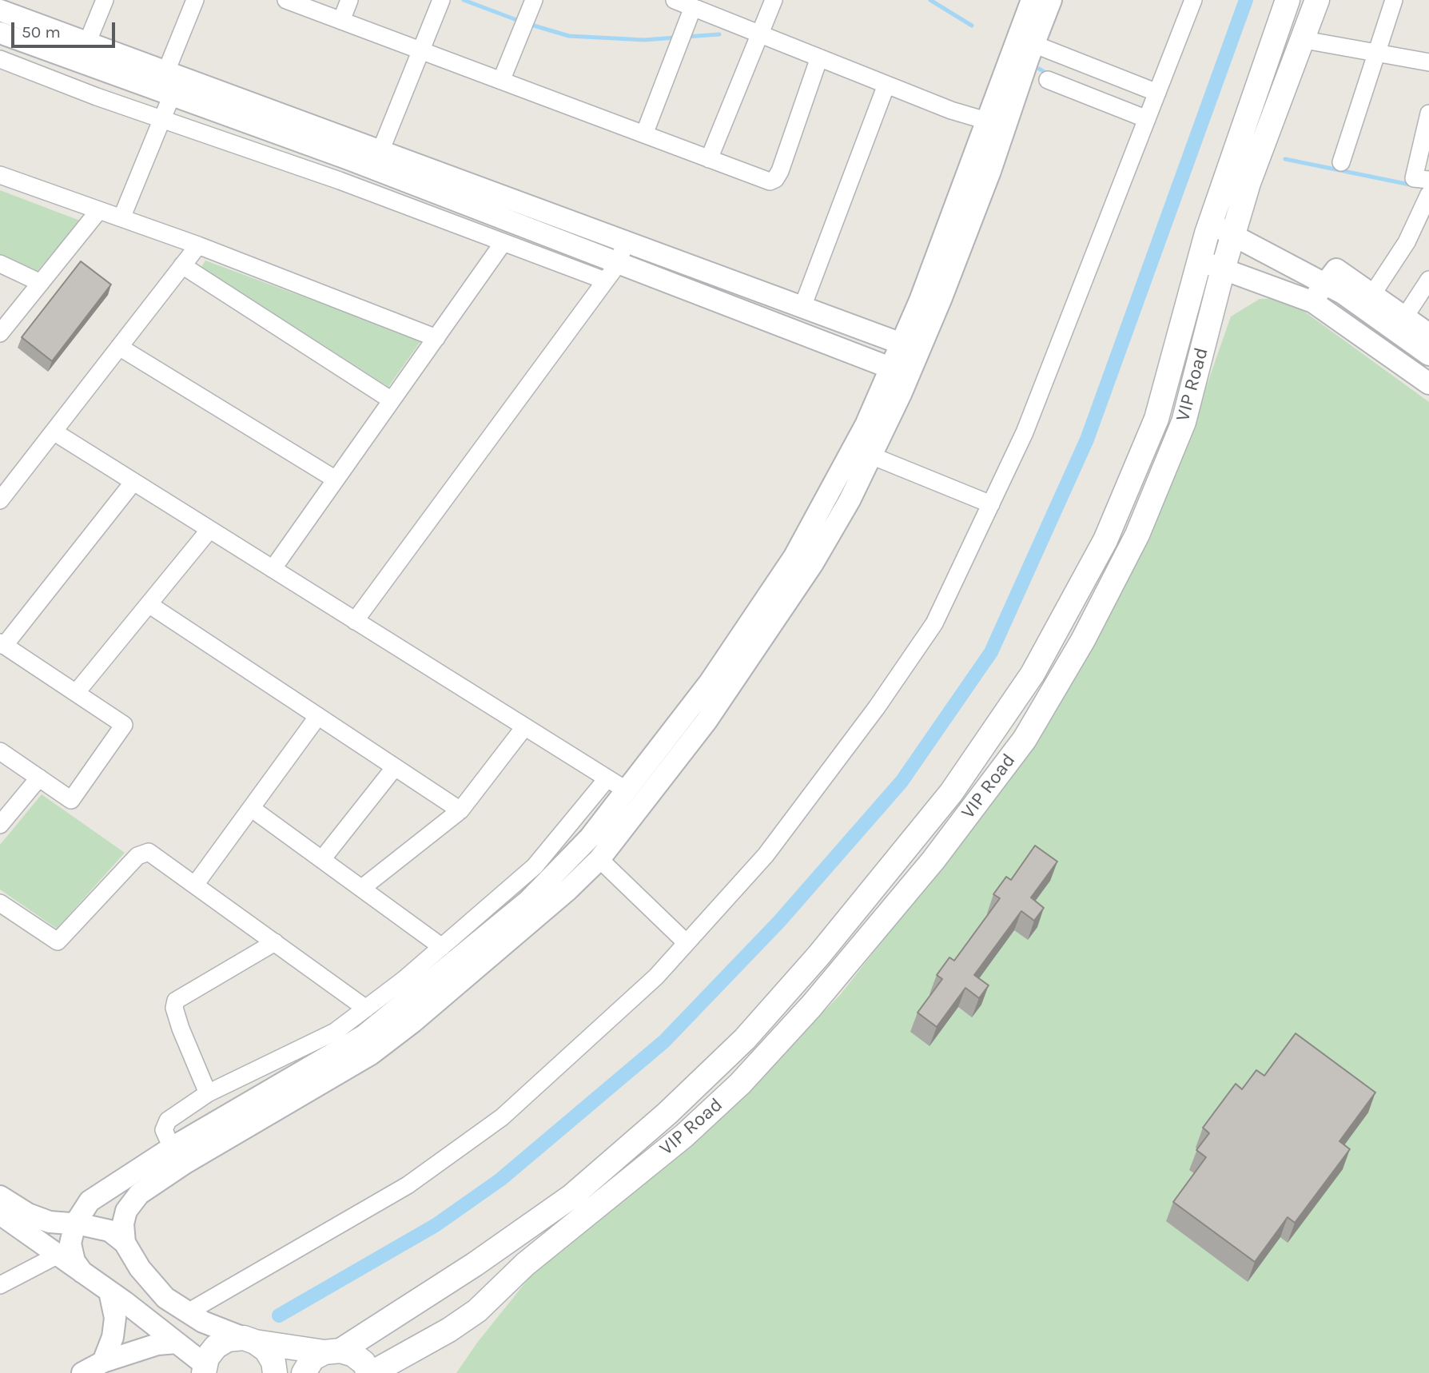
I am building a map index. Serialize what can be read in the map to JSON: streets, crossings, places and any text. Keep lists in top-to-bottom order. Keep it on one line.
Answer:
{"streets":{"main road":["VIP Road"]},"scale_bar":"50 m"}
